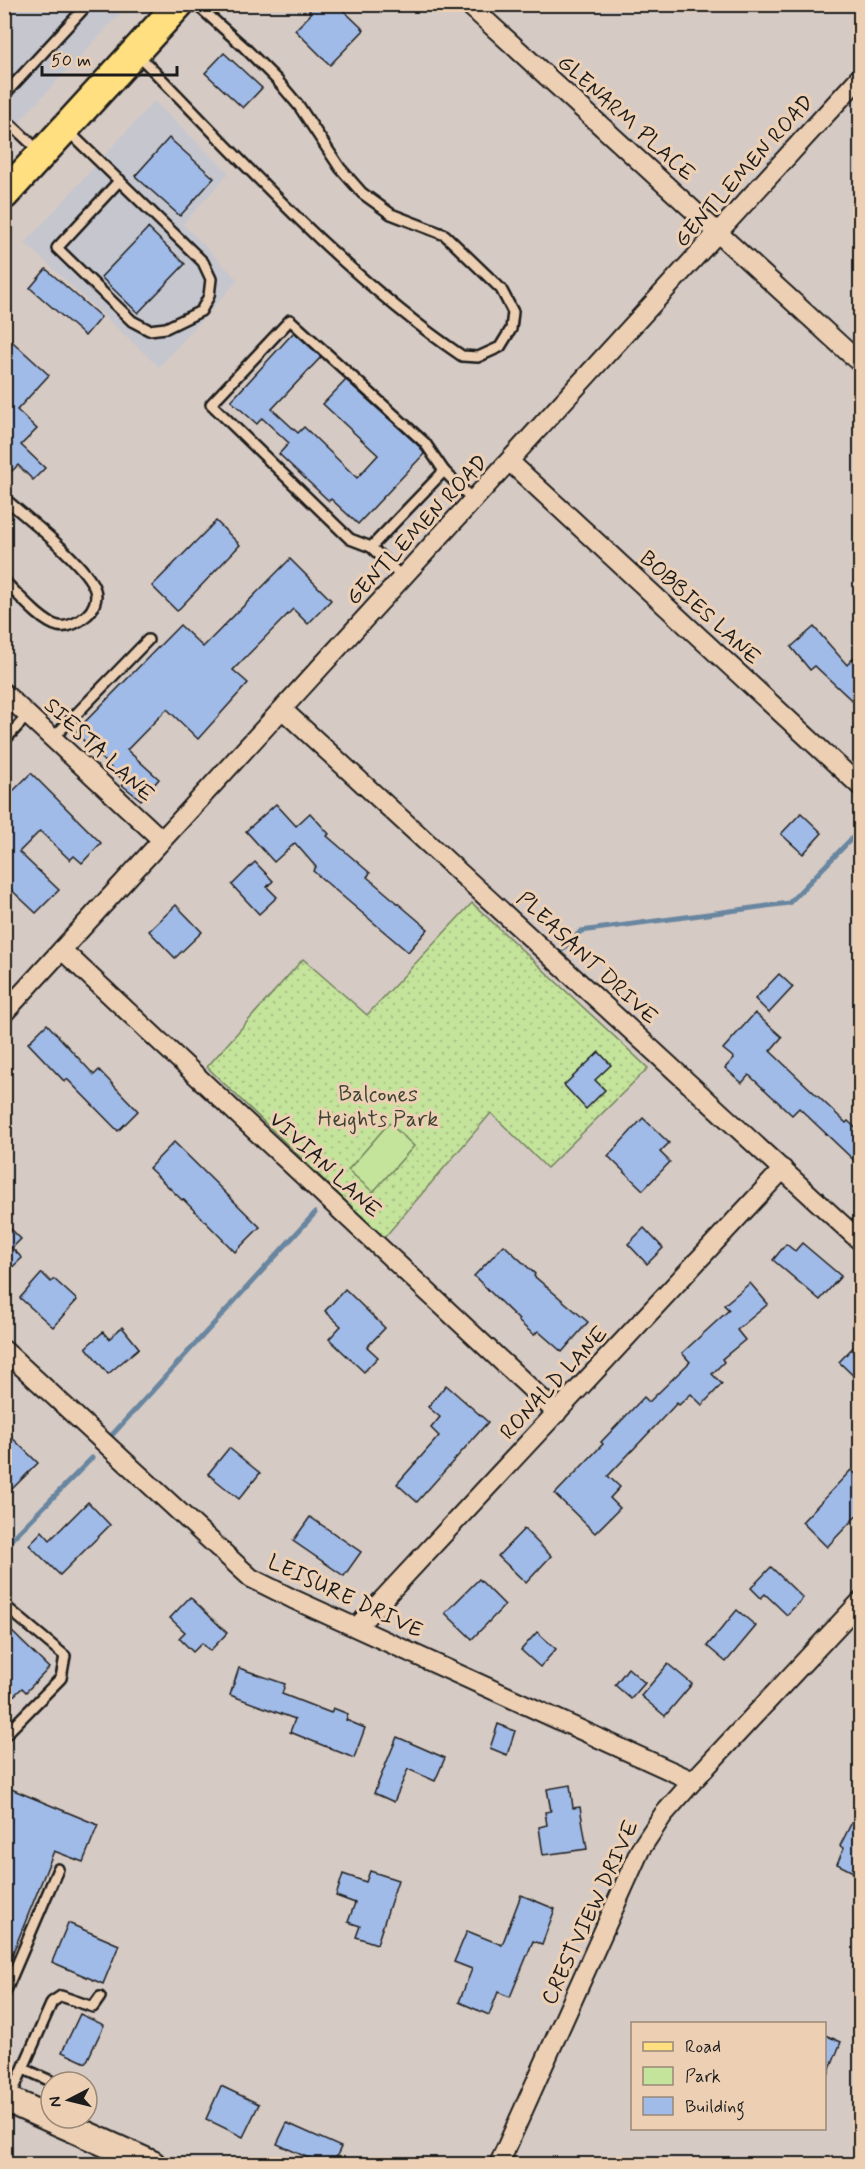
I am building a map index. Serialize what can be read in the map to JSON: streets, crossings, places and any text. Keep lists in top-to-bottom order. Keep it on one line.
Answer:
{"streets":{"street":["GLENARM PLACE","GENTLEMEN ROAD","BOBBIES LANE","SIESTA LANE","PLEASANT DRIVE","VIVIAN LANE","RONALD LANE","LEISURE DRIVE","CRESTVIEW DRIVE"]},"crossings":[["GLENARM PLACE","GENTLEMEN ROAD"],["GENTLEMEN ROAD","BOBBIES LANE"],["GENTLEMEN ROAD","SIESTA LANE"],["GENTLEMEN ROAD","PLEASANT DRIVE"],["GENTLEMEN ROAD","VIVIAN LANE"],["PLEASANT DRIVE","RONALD LANE"],["VIVIAN LANE","RONALD LANE"],["RONALD LANE","LEISURE DRIVE"],["LEISURE DRIVE","CRESTVIEW DRIVE"]],"parks":["Balcones Heights Park"],"legend":["Road","Park","Building"],"scale_bar":"50 m","north":"left"}
